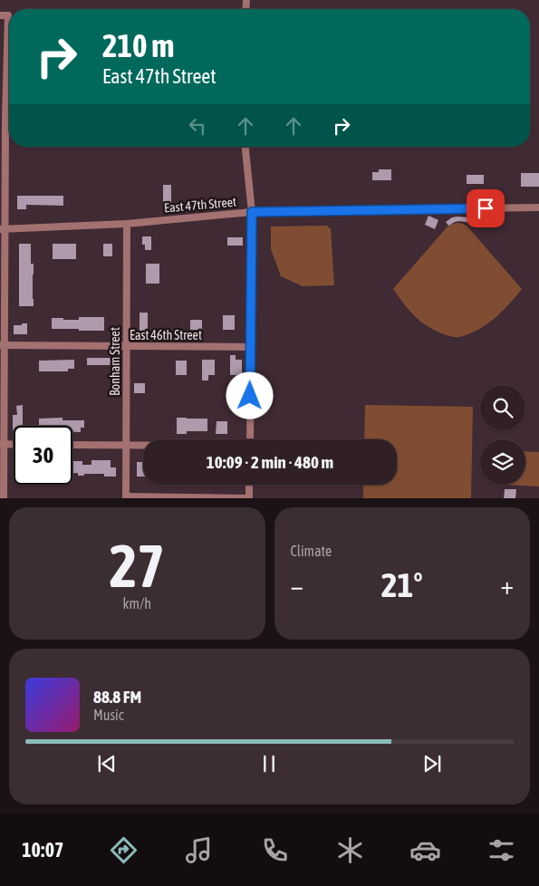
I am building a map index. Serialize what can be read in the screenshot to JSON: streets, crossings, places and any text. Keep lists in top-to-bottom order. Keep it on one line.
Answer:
{"streets":{"street":["East 47th Street","East 46th Street","Bonham Street"]},"crossings":[["East 47th Street","Bonham Street"],["East 46th Street","Bonham Street"]],"page":{"turn":["210 m","East 47th Street"],"limit":"30","trip":"10:09 · 2 min · 480 m","tile":[["27","km/h"],"Climate"],"heat":["−","21°","+"],"song":["88.8 FM","Music"],"tabs":"10:07"}}
